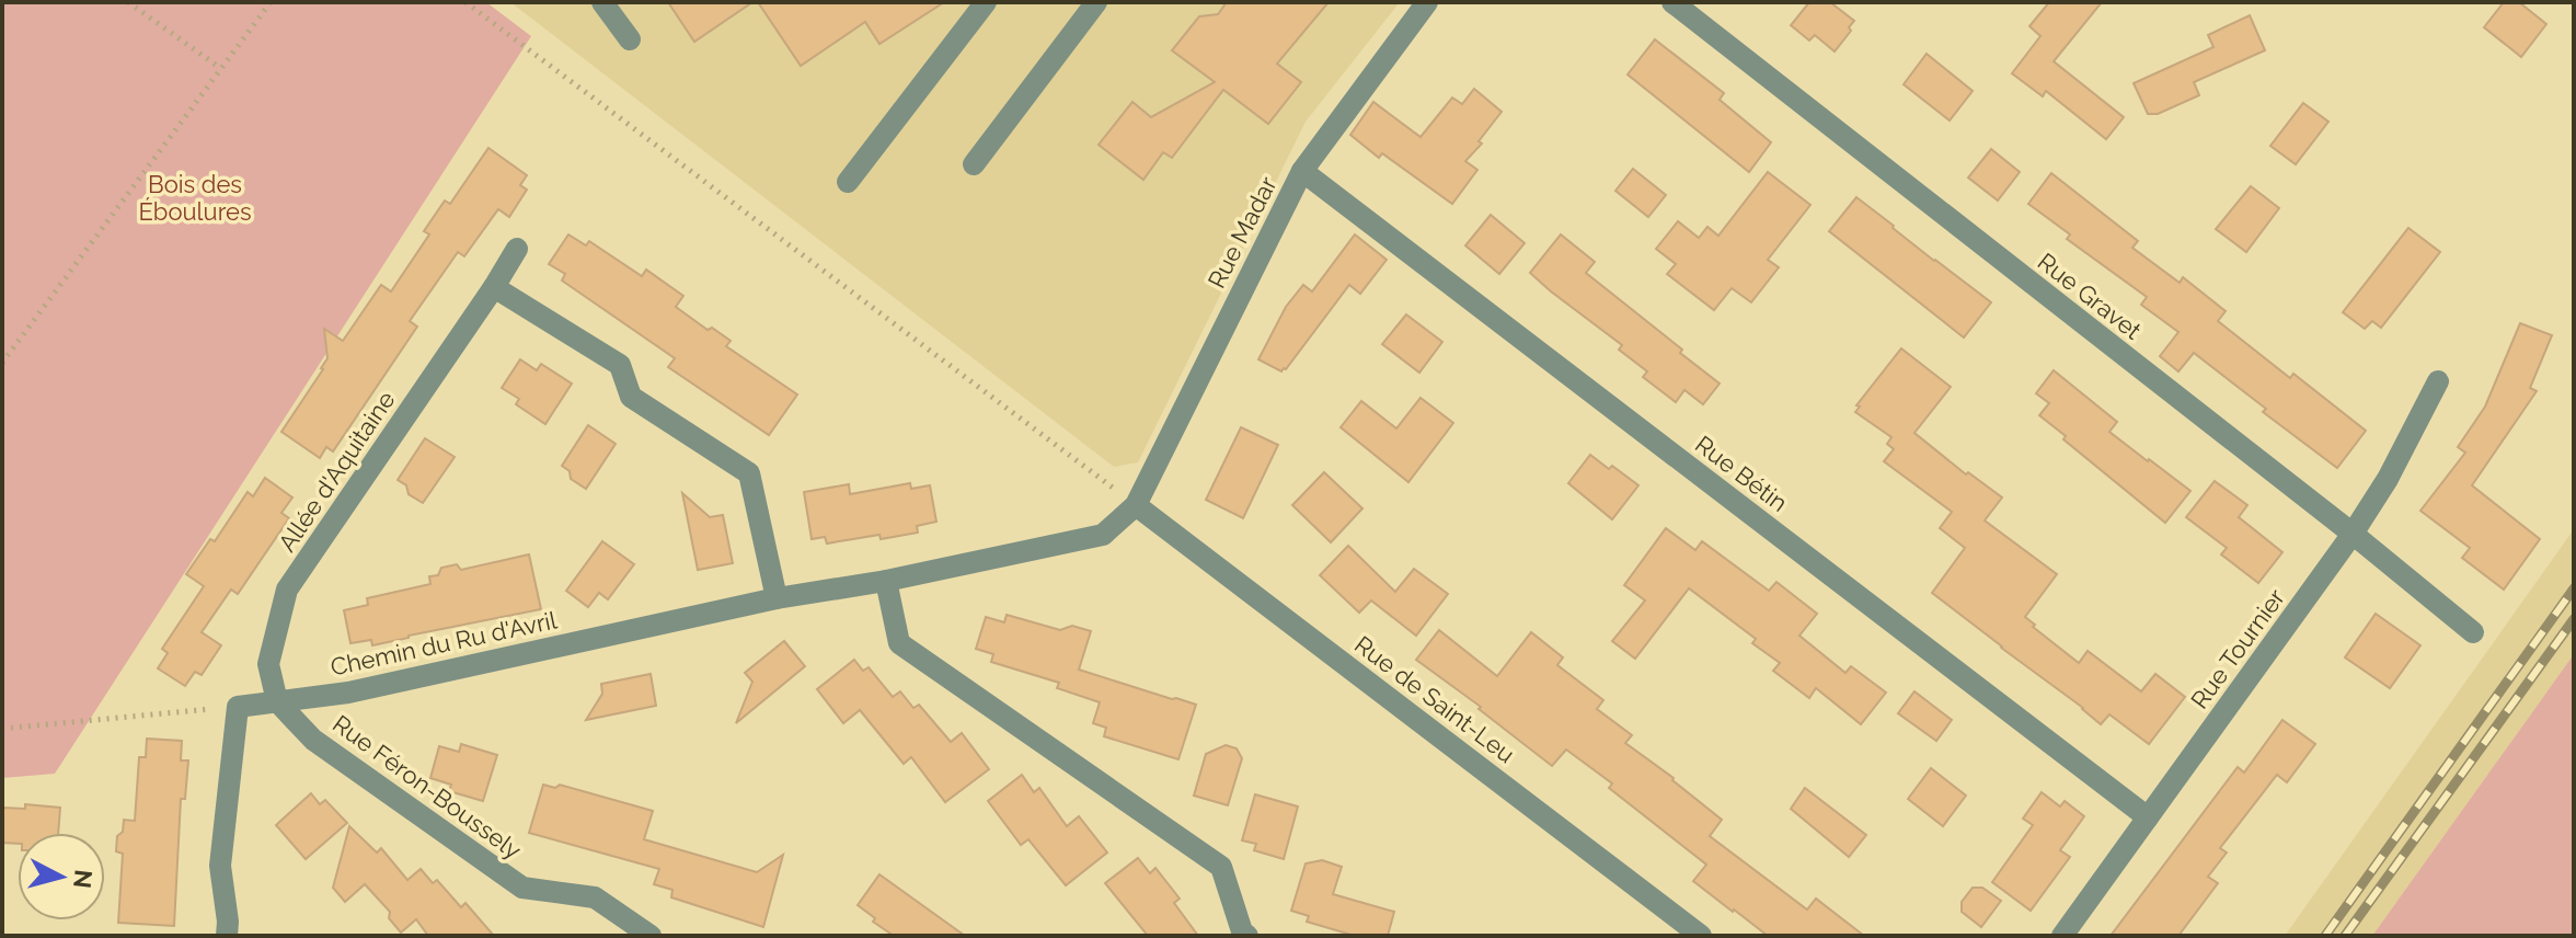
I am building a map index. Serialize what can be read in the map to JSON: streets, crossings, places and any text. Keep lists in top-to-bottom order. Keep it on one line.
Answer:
{"streets":{"street":["Rue Madar","Rue Gravet","Allée d'Aquitaine","Rue Bétin","Chemin du Ru d'Avril","Rue Tournier","Rue de Saint-Leu","Rue Féron-Boussely"]},"crossings":[["Rue Madar","Rue Bétin"],["Rue Madar","Chemin du Ru d'Avril"],["Rue Madar","Rue de Saint-Leu"],["Rue Gravet","Rue Tournier"],["Allée d'Aquitaine","Chemin du Ru d'Avril"],["Allée d'Aquitaine","Rue Féron-Boussely"],["Rue Bétin","Rue Tournier"],["Chemin du Ru d'Avril","Rue de Saint-Leu"],["Chemin du Ru d'Avril","Rue Féron-Boussely"]],"parks":["Bois des Éboulures"],"north":"right"}
